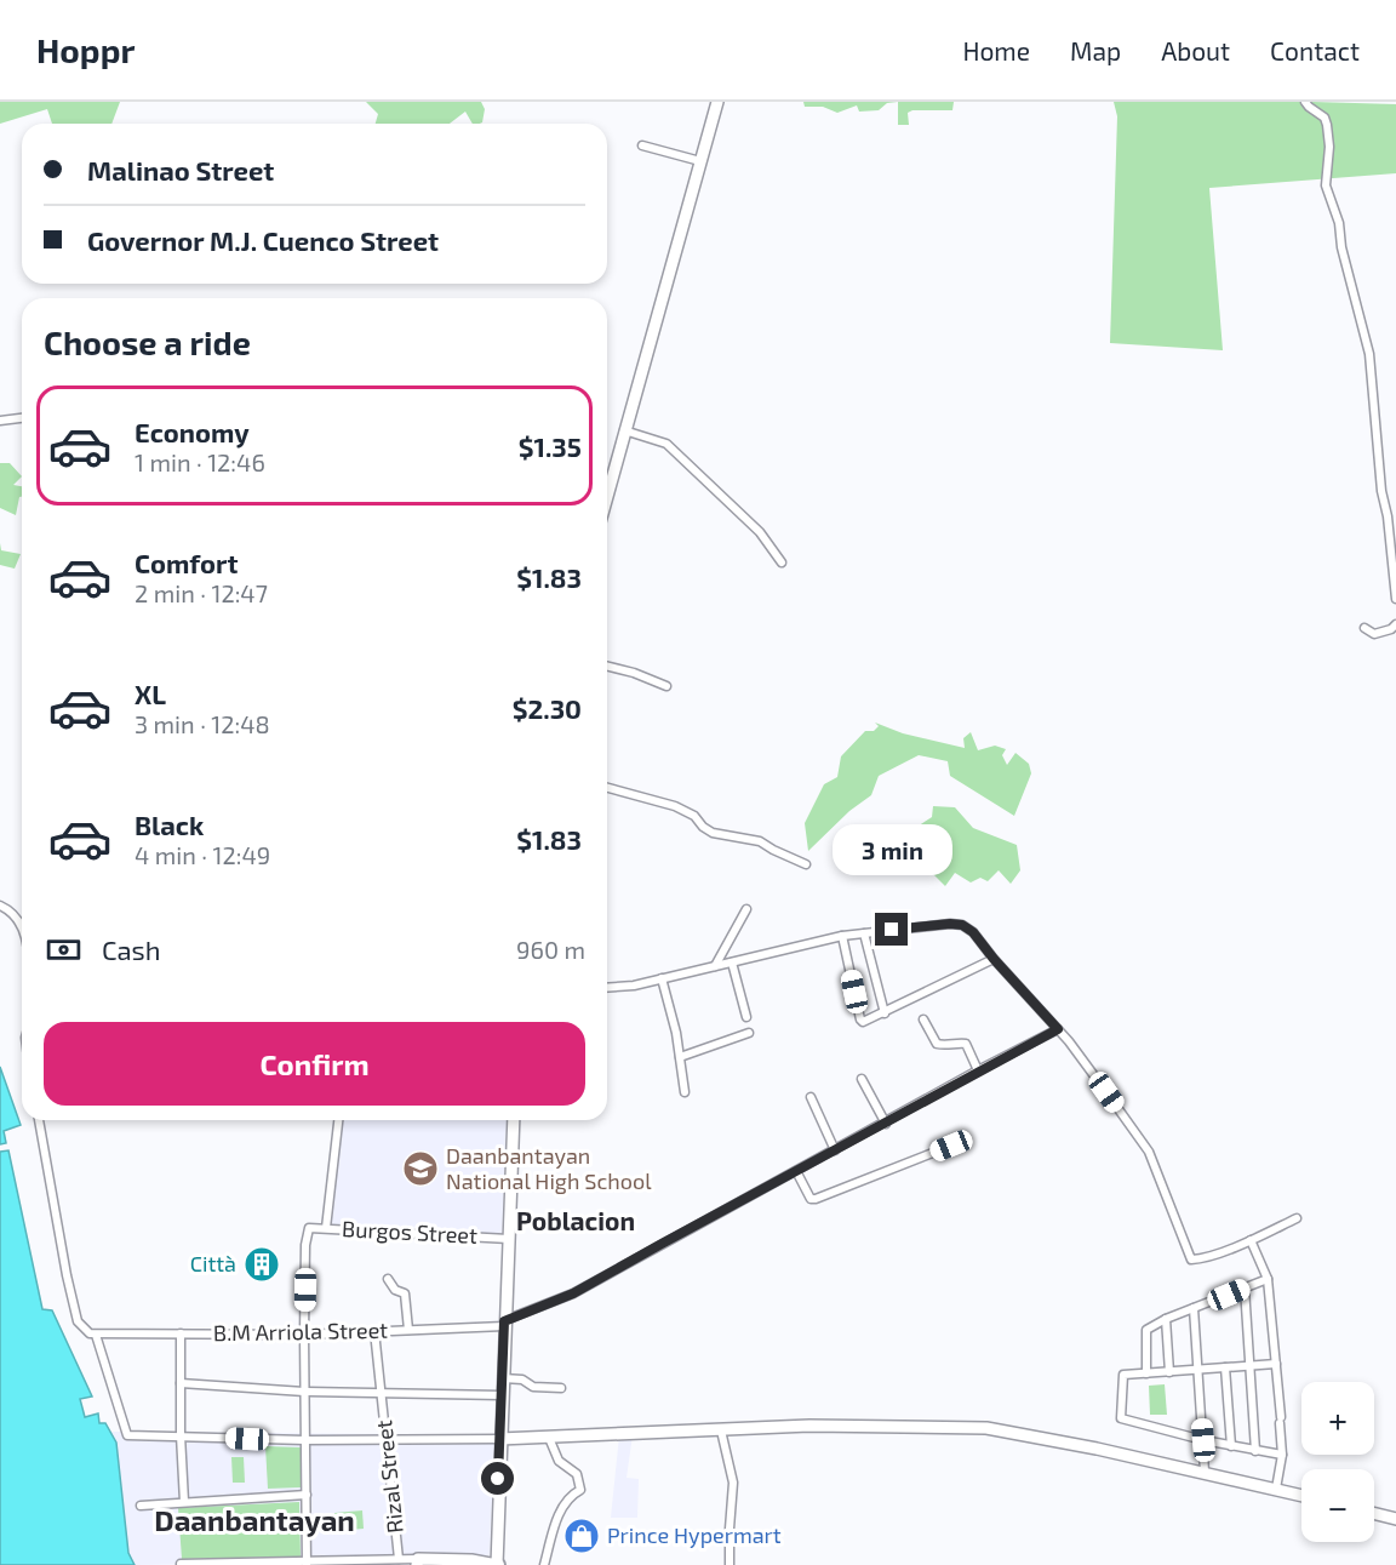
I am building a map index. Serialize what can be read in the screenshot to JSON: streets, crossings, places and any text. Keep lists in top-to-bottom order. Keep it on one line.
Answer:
{"streets":{"street":["Burgos Street","B.M Arriola Street","Rizal Street"]},"crossings":[["Burgos Street","B.M Arriola Street"],["B.M Arriola Street","Rizal Street"]],"districts":["Poblacion","Daanbantayan"],"places":{"school or university":["Daanbantayan National High School"],"building":["Città"],"shop":["Prince Hypermart"]},"page":{"header":"Hoppr","nav":["Home","Map","About","Contact"],"banner":["Malinao Street","Governor M.J. Cuenco Street"],"heading":"Choose a ride","list":[{"name":"Economy","note":"1 min · 12:46","value":"$1.35"},{"name":"Comfort","note":"2 min · 12:47","value":"$1.83"},{"name":"XL","note":"3 min · 12:48","value":"$2.30"},{"name":"Black","note":"4 min · 12:49","value":"$1.83"}],"bubble":"3 min","pay":["Cash","960 m"],"buttons":"Confirm","map_buttons":["+","−"]}}
